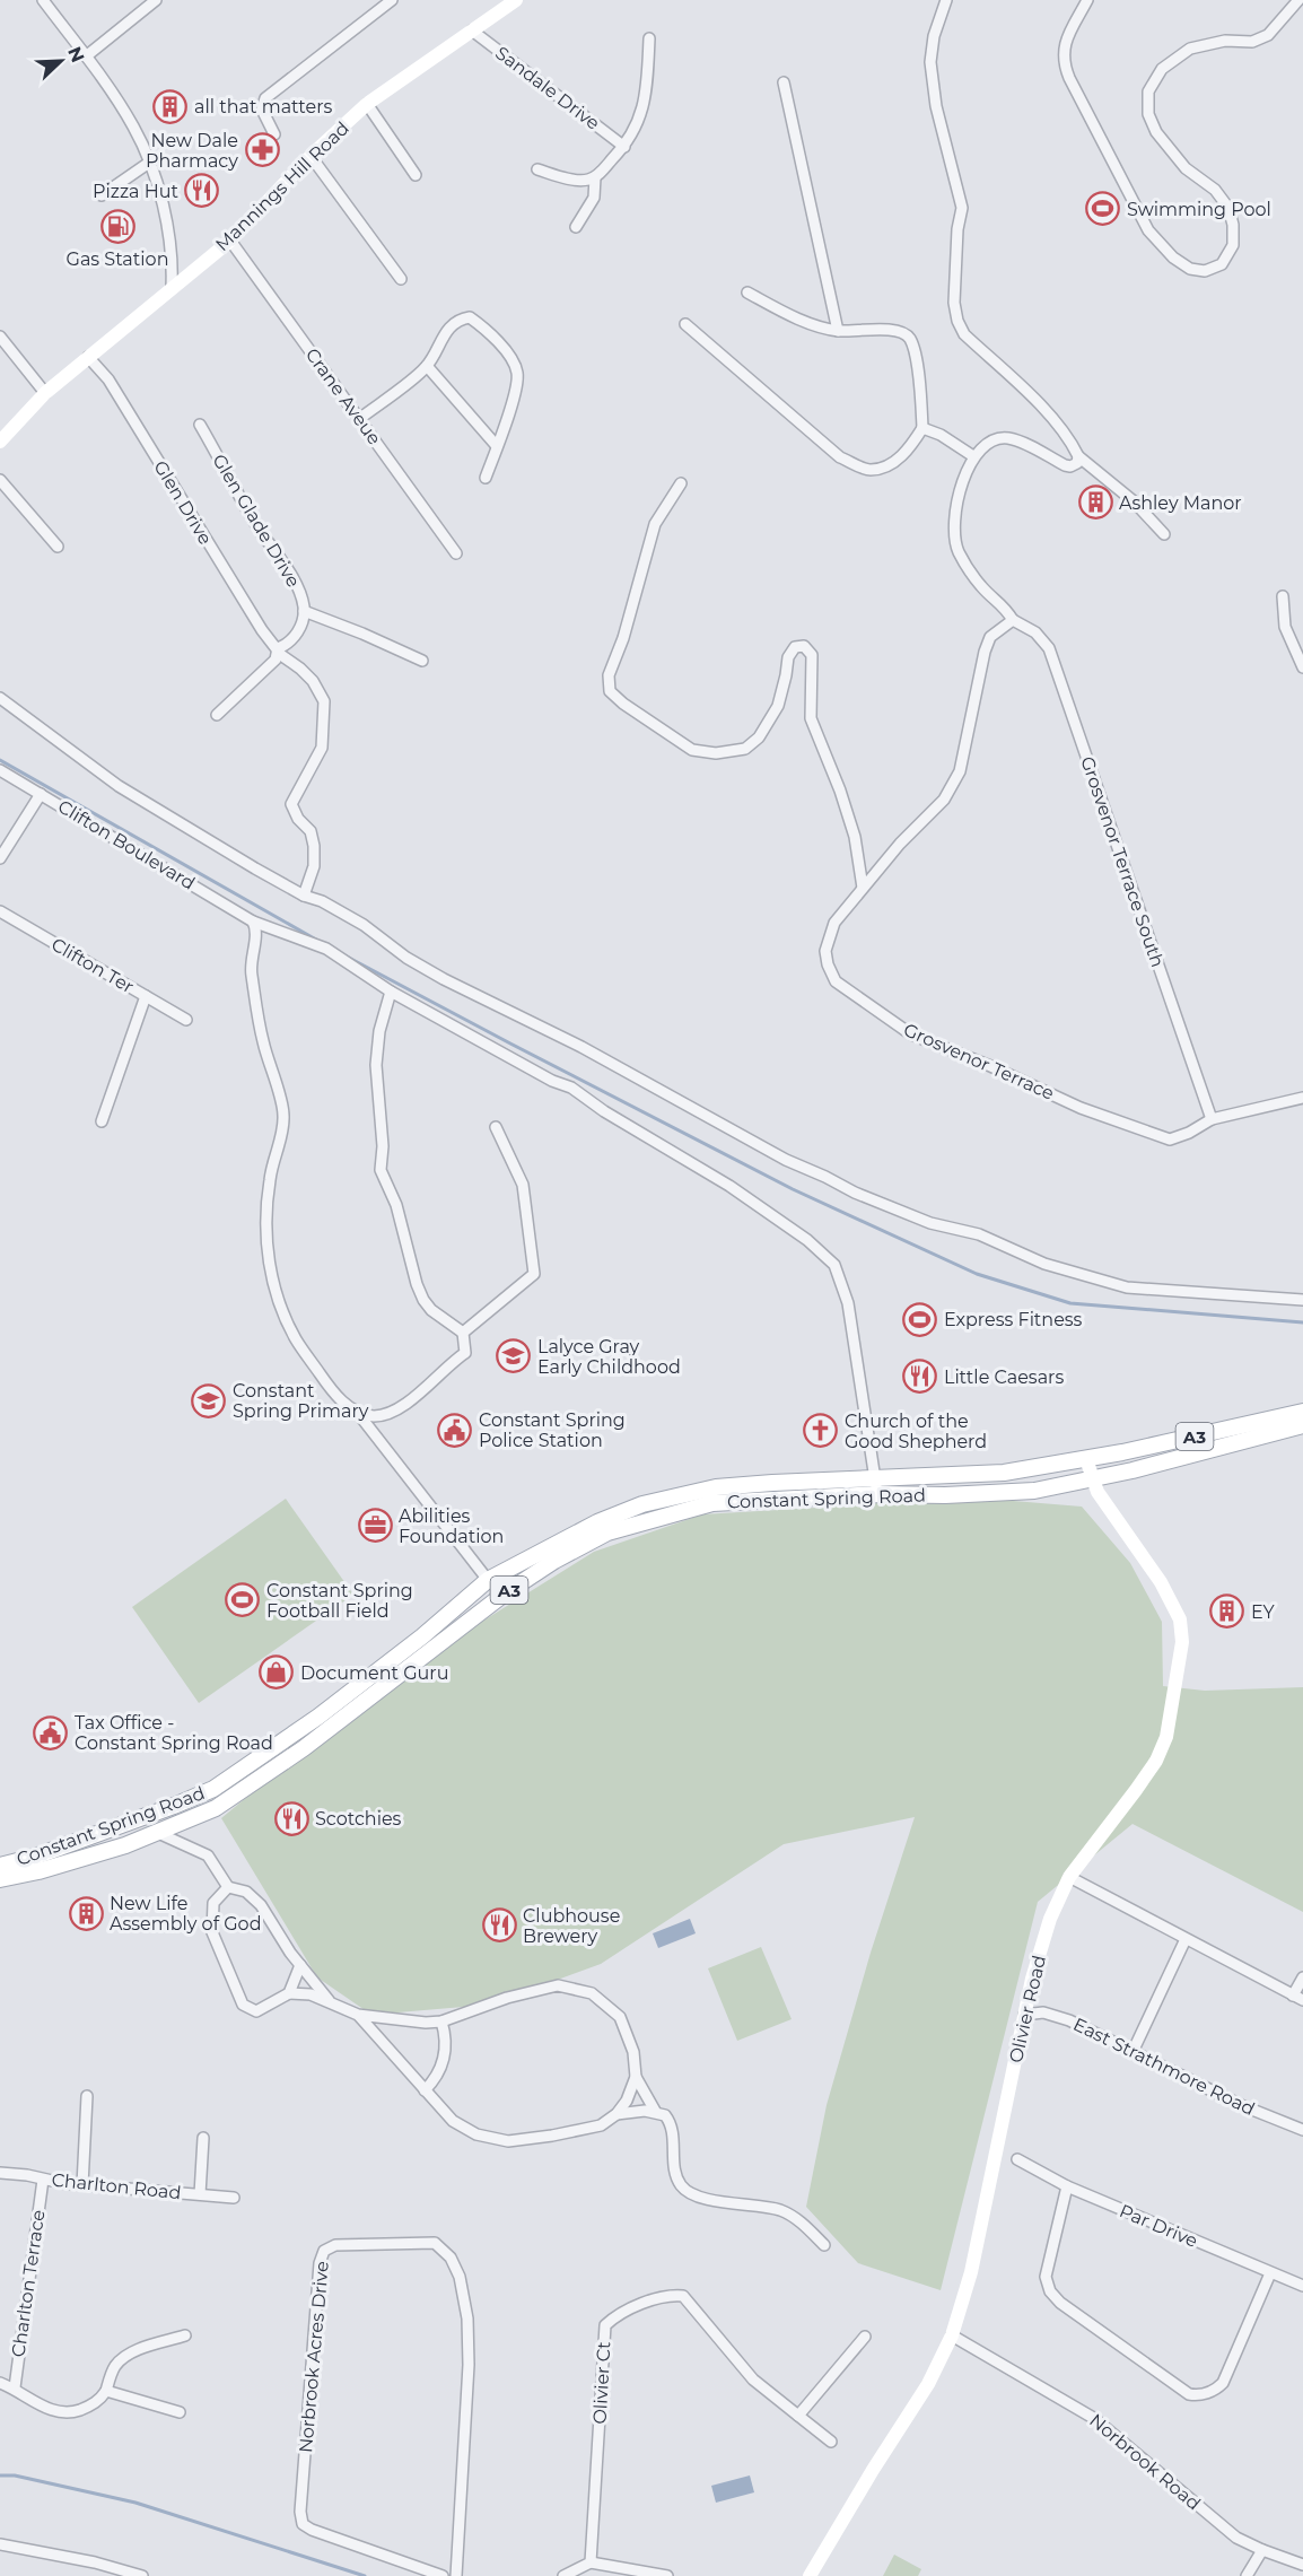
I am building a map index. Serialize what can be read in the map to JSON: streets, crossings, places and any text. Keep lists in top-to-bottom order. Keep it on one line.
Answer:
{"streets":{"main road":["Mannings Hill Road","A3","Constant Spring Road","Olivier Road"],"street":["Sandale Drive","Crane Aveue","Glen Drive","Glen Glade Drive","Clifton Boulevard","Grosvenor Terrace South","Clifton Ter","Grosvenor Terrace","East Strathmore Road","Charlton Road","Par Drive","Charlton Terrace","Norbrook Acres Drive","Olivier Ct","Norbrook Road"]},"crossings":[["Sandale Drive","Mannings Hill Road"],["Mannings Hill Road","Crane Aveue"],["Mannings Hill Road","Glen Drive"],["Glen Drive","Glen Glade Drive"],["Clifton Boulevard","Constant Spring Road"],["Grosvenor Terrace South","Grosvenor Terrace"],["Constant Spring Road","Olivier Road"],["Olivier Road","East Strathmore Road"],["Olivier Road","Norbrook Road"],["Charlton Road","Charlton Terrace"]],"places":{"building":["all that matters","Ashley Manor","EY","New Life Assembly of God"],"pharmacy":["New Dale Pharmacy"],"restaurant":["Pizza Hut","Little Caesars","Scotchies","Clubhouse Brewery"],"sports":["Swimming Pool","Express Fitness","Constant Spring Football Field"],"fuel station":["Gas Station"],"school or university":["Lalyce Gray Early Childhood","Constant Spring Primary"],"public building":["Constant Spring Police Station","Tax Office - Constant Spring Road"],"church":["Church of the Good Shepherd"],"office":["Abilities Foundation"],"shop":["Document Guru"]},"north":"top right"}
